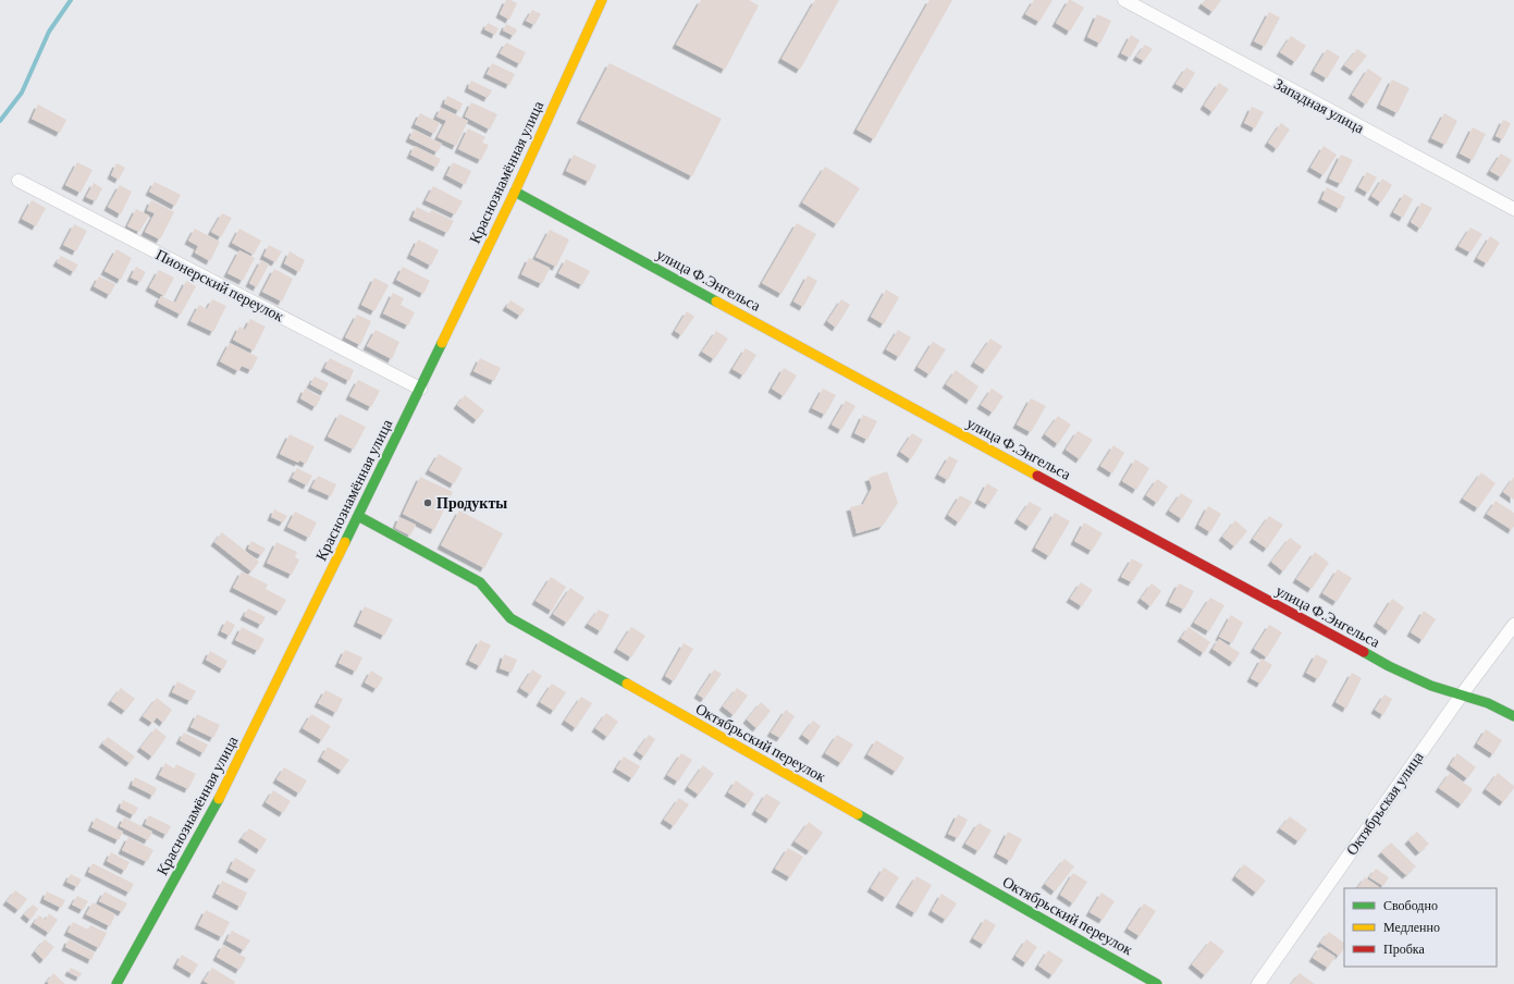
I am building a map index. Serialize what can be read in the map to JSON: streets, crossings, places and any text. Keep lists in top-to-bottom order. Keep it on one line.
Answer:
{"streets":{"street":["Западная улица","Краснознамённая улица","улица Ф.Энгельса","Пионерский переулок","Октябрьский переулок","Октябрьская улица"]},"crossings":[["Краснознамённая улица","улица Ф.Энгельса"],["Краснознамённая улица","Пионерский переулок"],["Краснознамённая улица","Октябрьский переулок"],["улица Ф.Энгельса","Октябрьская улица"]],"places":["Продукты"],"legend":["Свободно","Медленно","Пробка"]}
